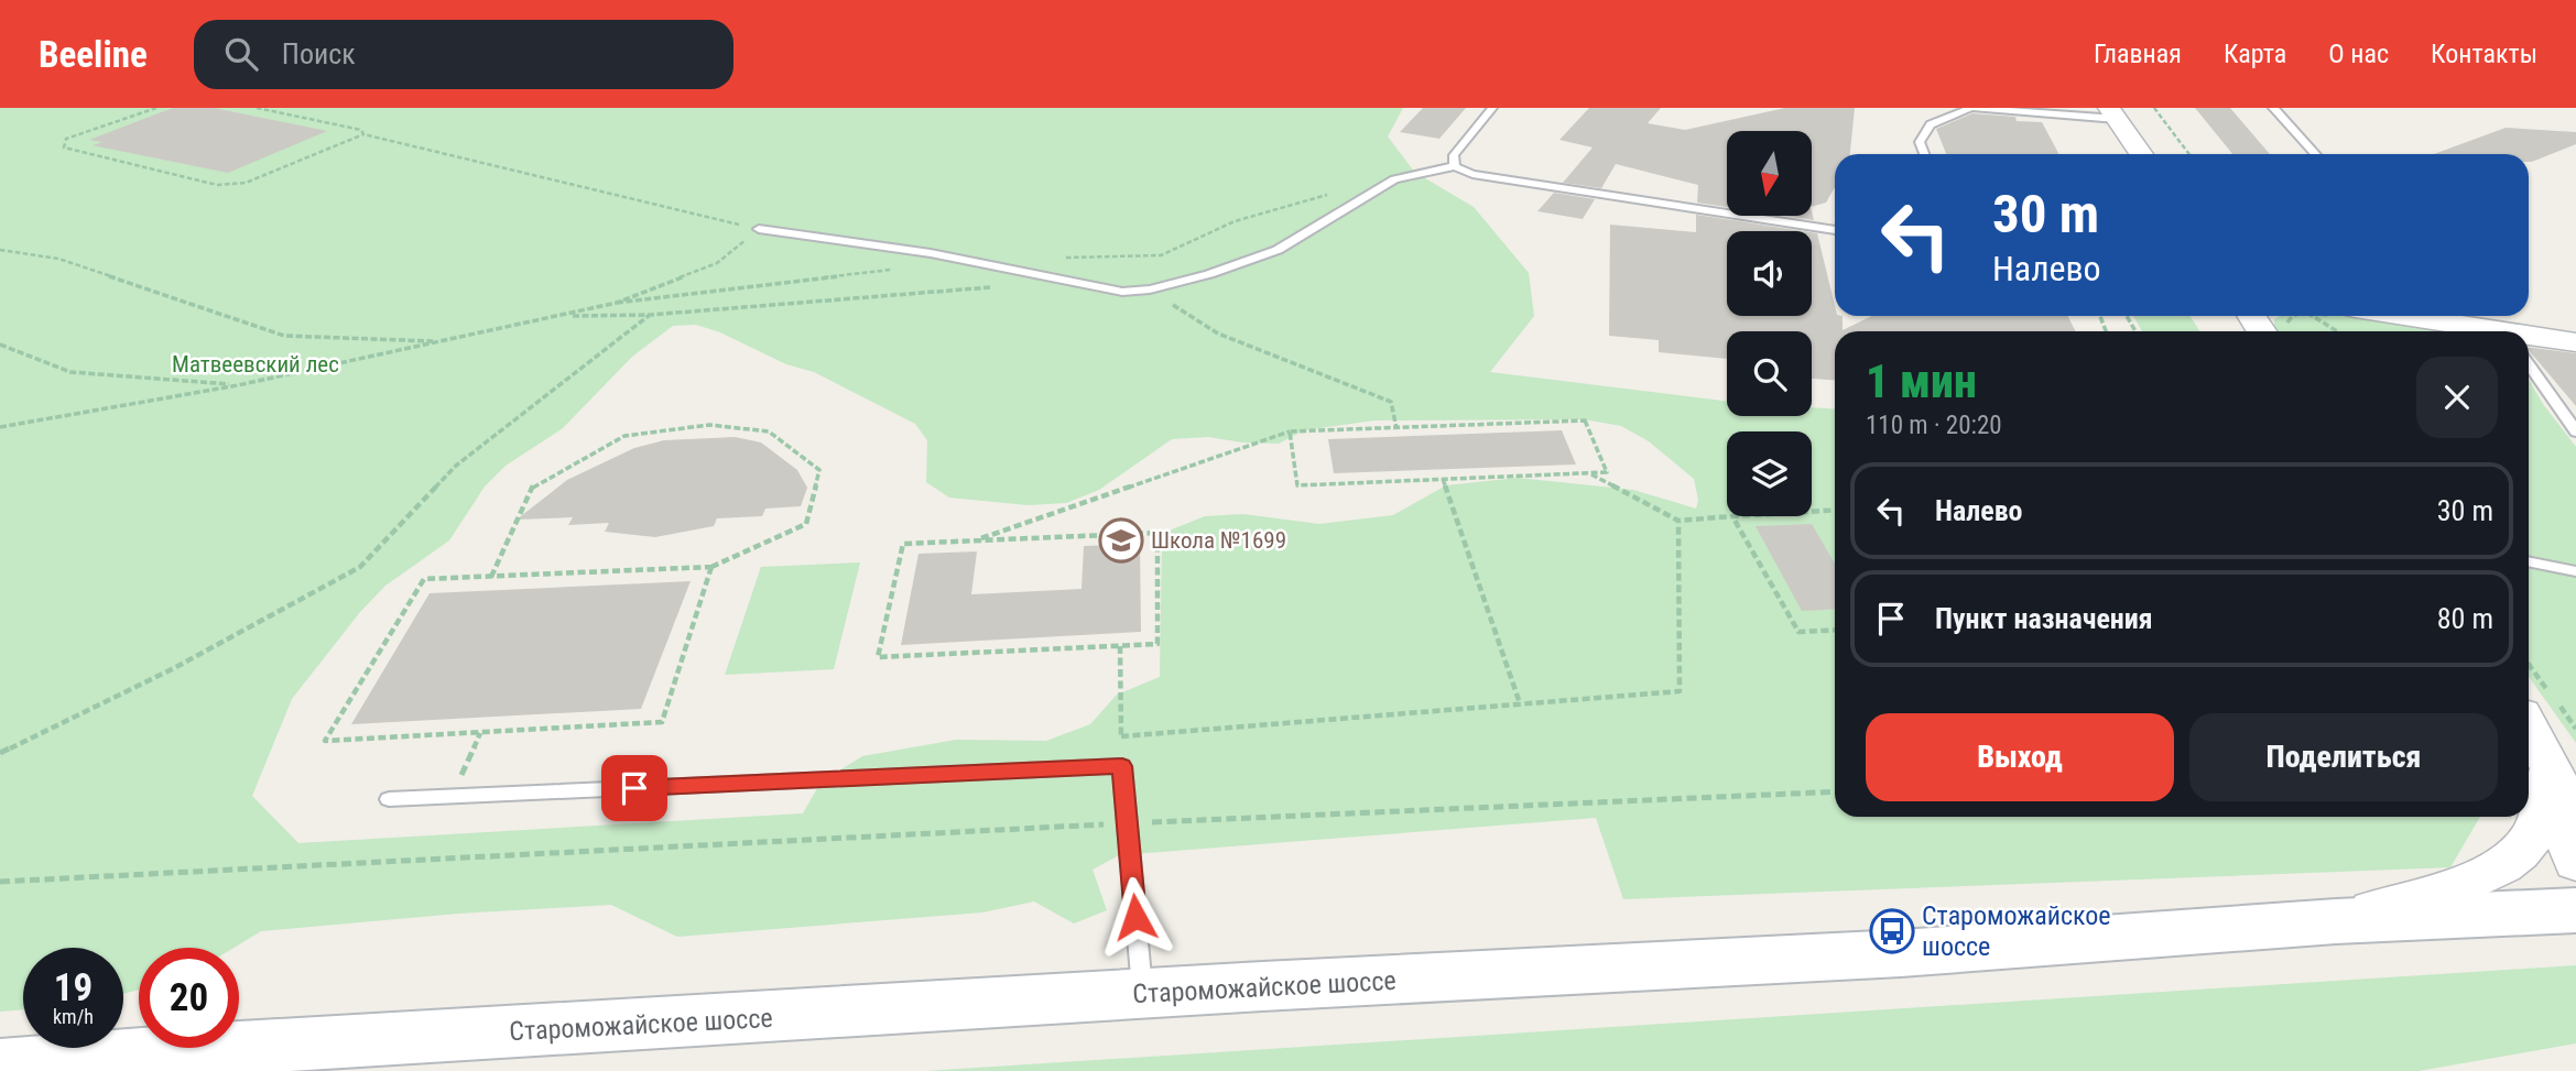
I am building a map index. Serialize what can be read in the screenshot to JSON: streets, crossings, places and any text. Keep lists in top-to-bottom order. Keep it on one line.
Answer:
{"streets":{"main road":["Староможайское шоссе"]},"parks":["Матвеевский лес"],"places":{"school or university":["Школа №1699"],"bus stop":["Староможайское шоссе"]},"north":"bottom","page":{"header":"Beeline","search":"Поиск","nav":["Главная","Карта","О нас","Контакты"],"turn":["30 m","Налево"],"heading":["1 мин","110 m · 20:20"],"list":[{"name":"Налево","value":"30 m"},{"name":"Пункт назначения","value":"80 m"}],"buttons":["Выход","Поделиться"],"speed":"19 km/h","limit":"20"}}
